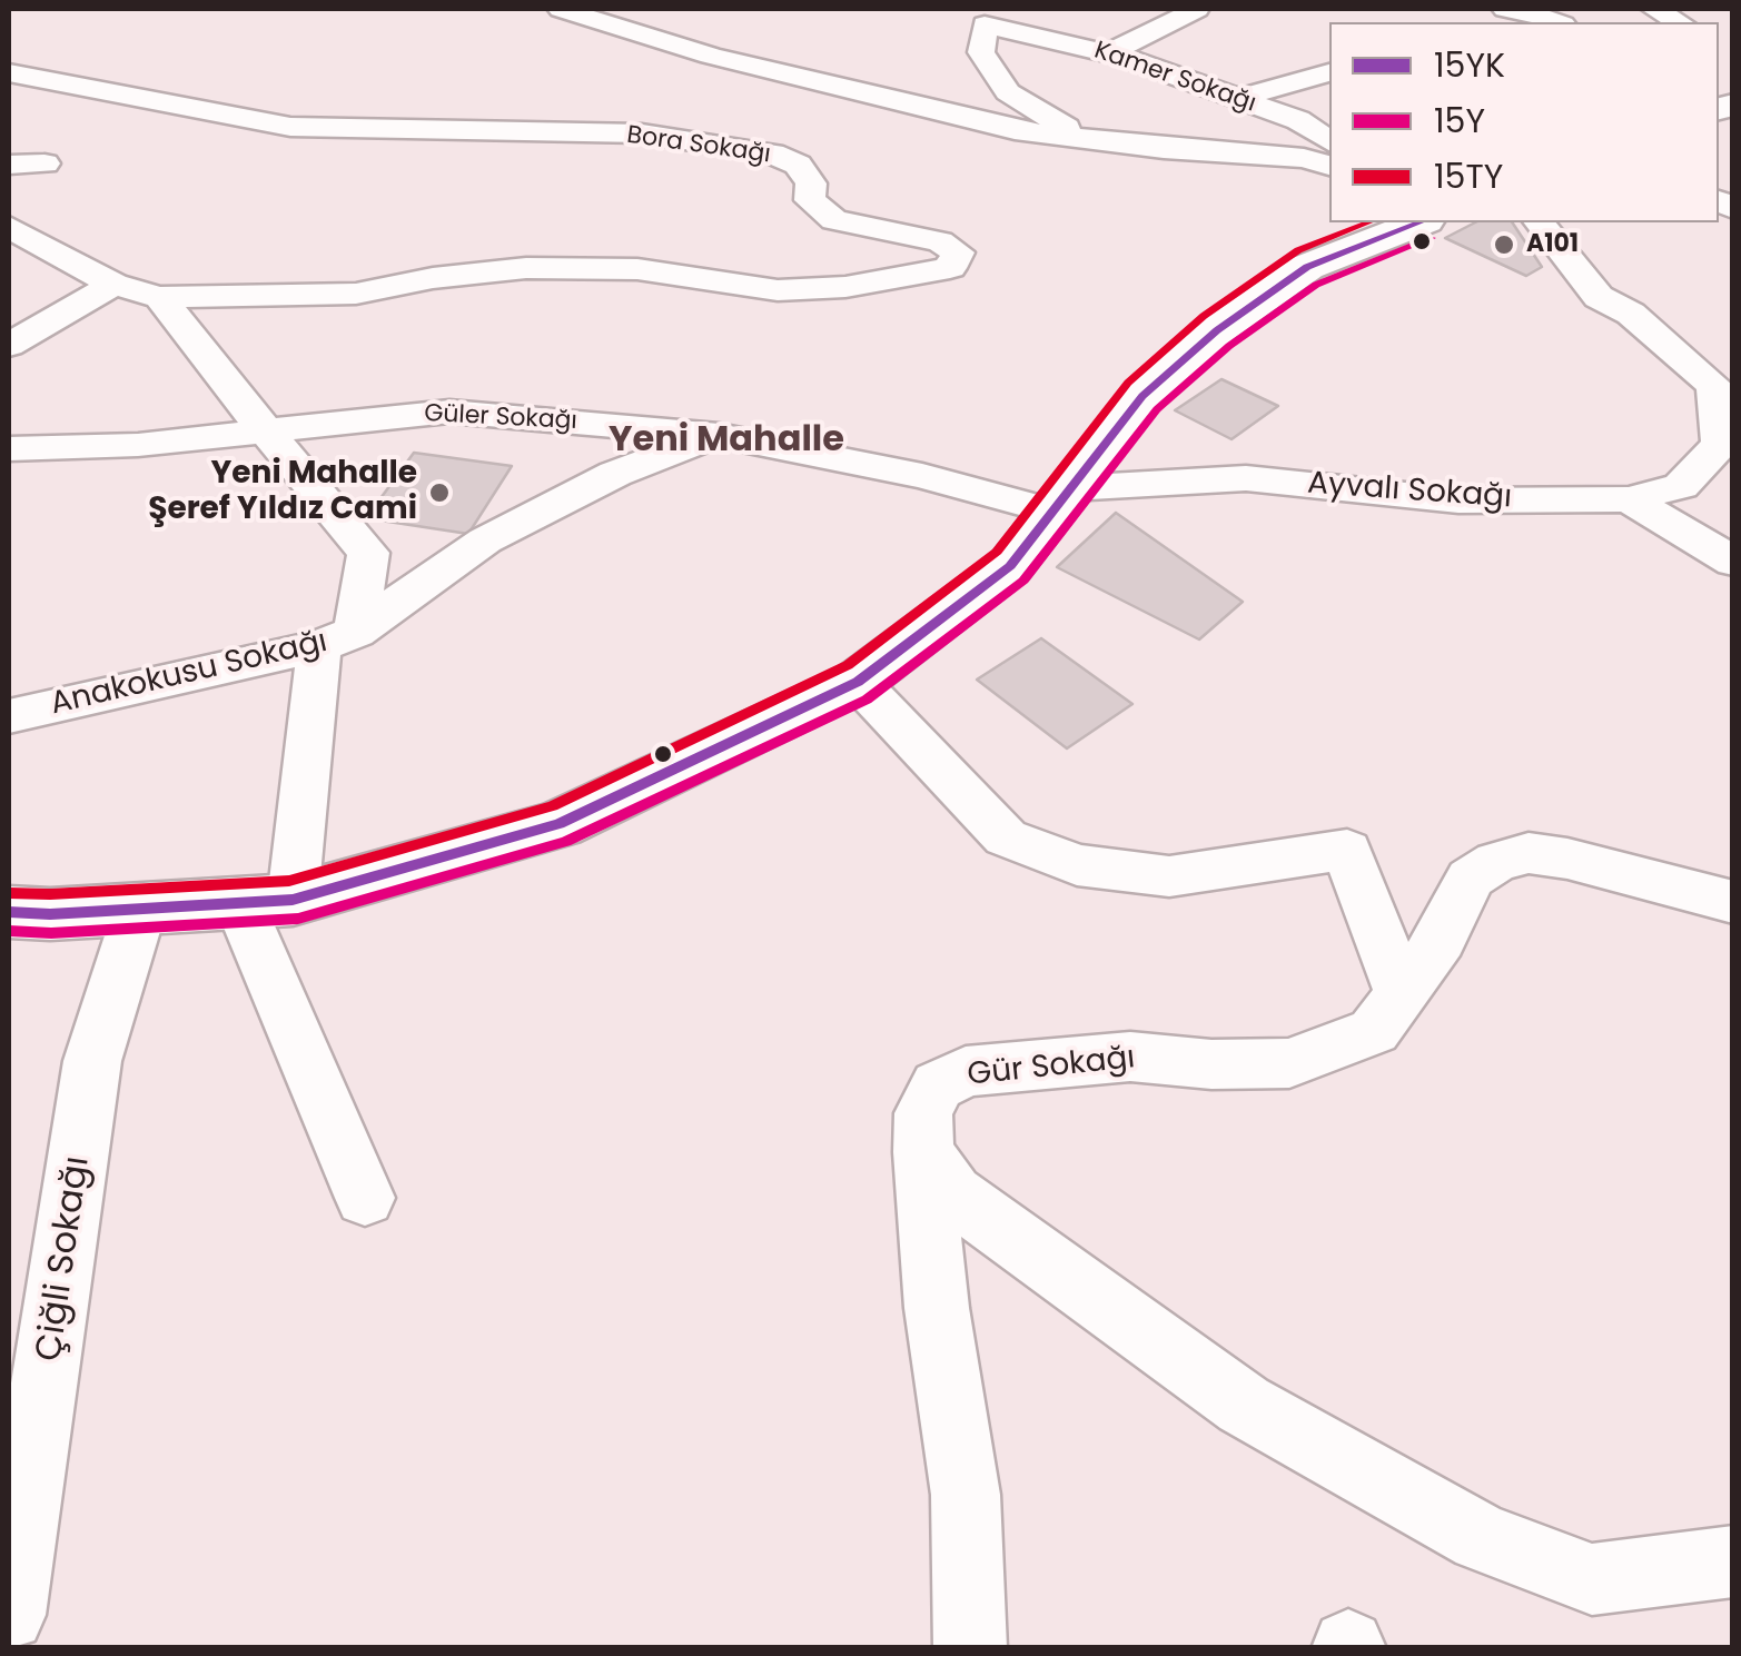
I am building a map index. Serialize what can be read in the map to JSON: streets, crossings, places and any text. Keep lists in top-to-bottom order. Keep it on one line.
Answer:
{"streets":{"street":["Kamer Sokağı","Bora Sokağı","Güler Sokağı","Ayvalı Sokağı","Anakokusu Sokağı","Gür Sokağı","Çiğli Sokağı"]},"crossings":[["Güler Sokağı","Ayvalı Sokağı"],["Güler Sokağı","Anakokusu Sokağı"]],"districts":["Yeni Mahalle"],"places":["A101","Yeni Mahalle Şeref Yıldız Cami"],"lines":["transit line 15YK","transit line 15TY","transit line 15Y"],"legend":["15YK","15Y","15TY"]}
